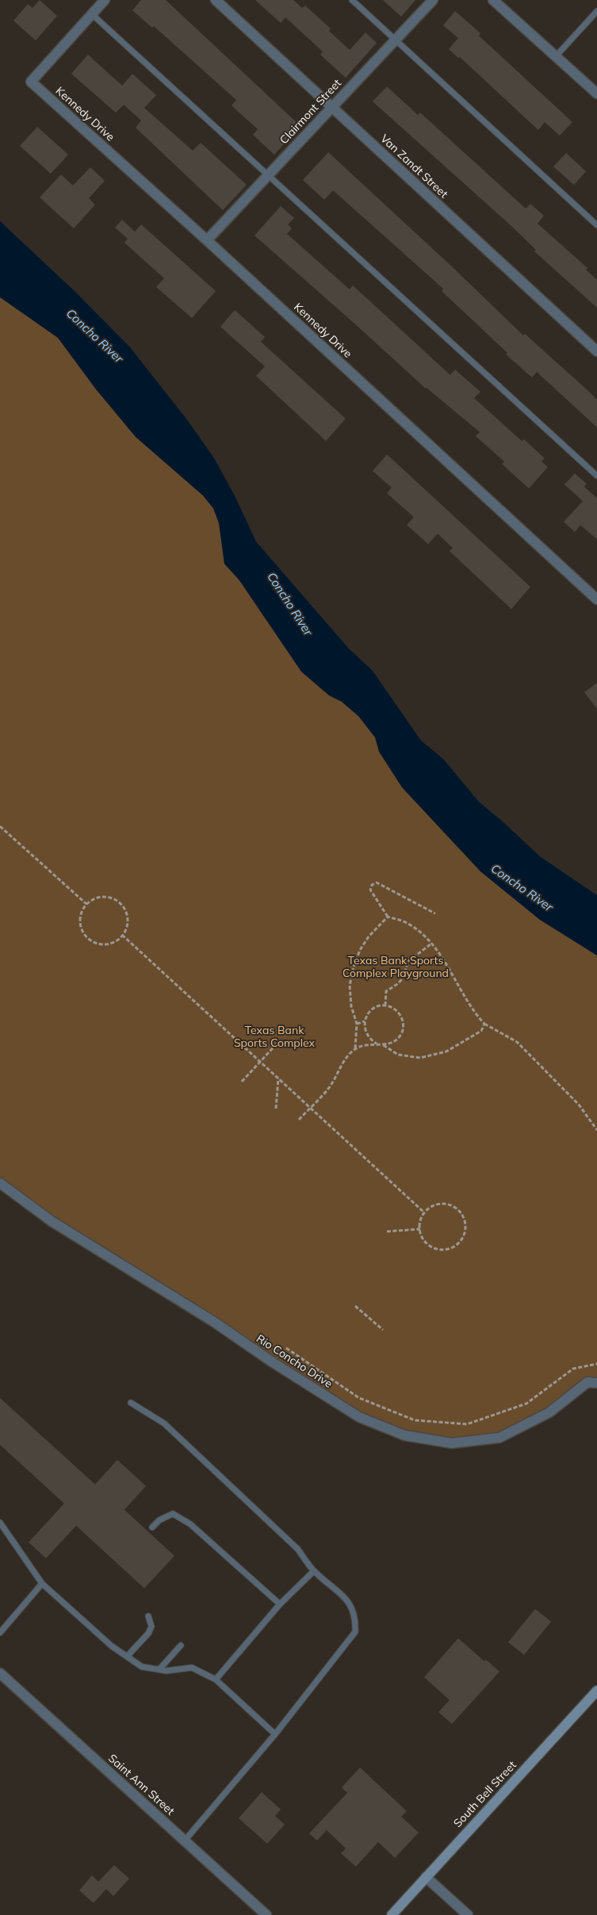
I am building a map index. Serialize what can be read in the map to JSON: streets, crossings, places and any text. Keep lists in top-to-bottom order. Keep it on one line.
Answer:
{"streets":{"main road":["South Bell Street"],"street":["Clairmont Street","Kennedy Drive","Van Zandt Street","Rio Concho Drive","Saint Ann Street"]},"crossings":[["Clairmont Street","Kennedy Drive"],["Clairmont Street","Van Zandt Street"]],"water":["Concho River"],"parks":["Texas Bank Sports Complex Playground","Texas Bank Sports Complex"]}
